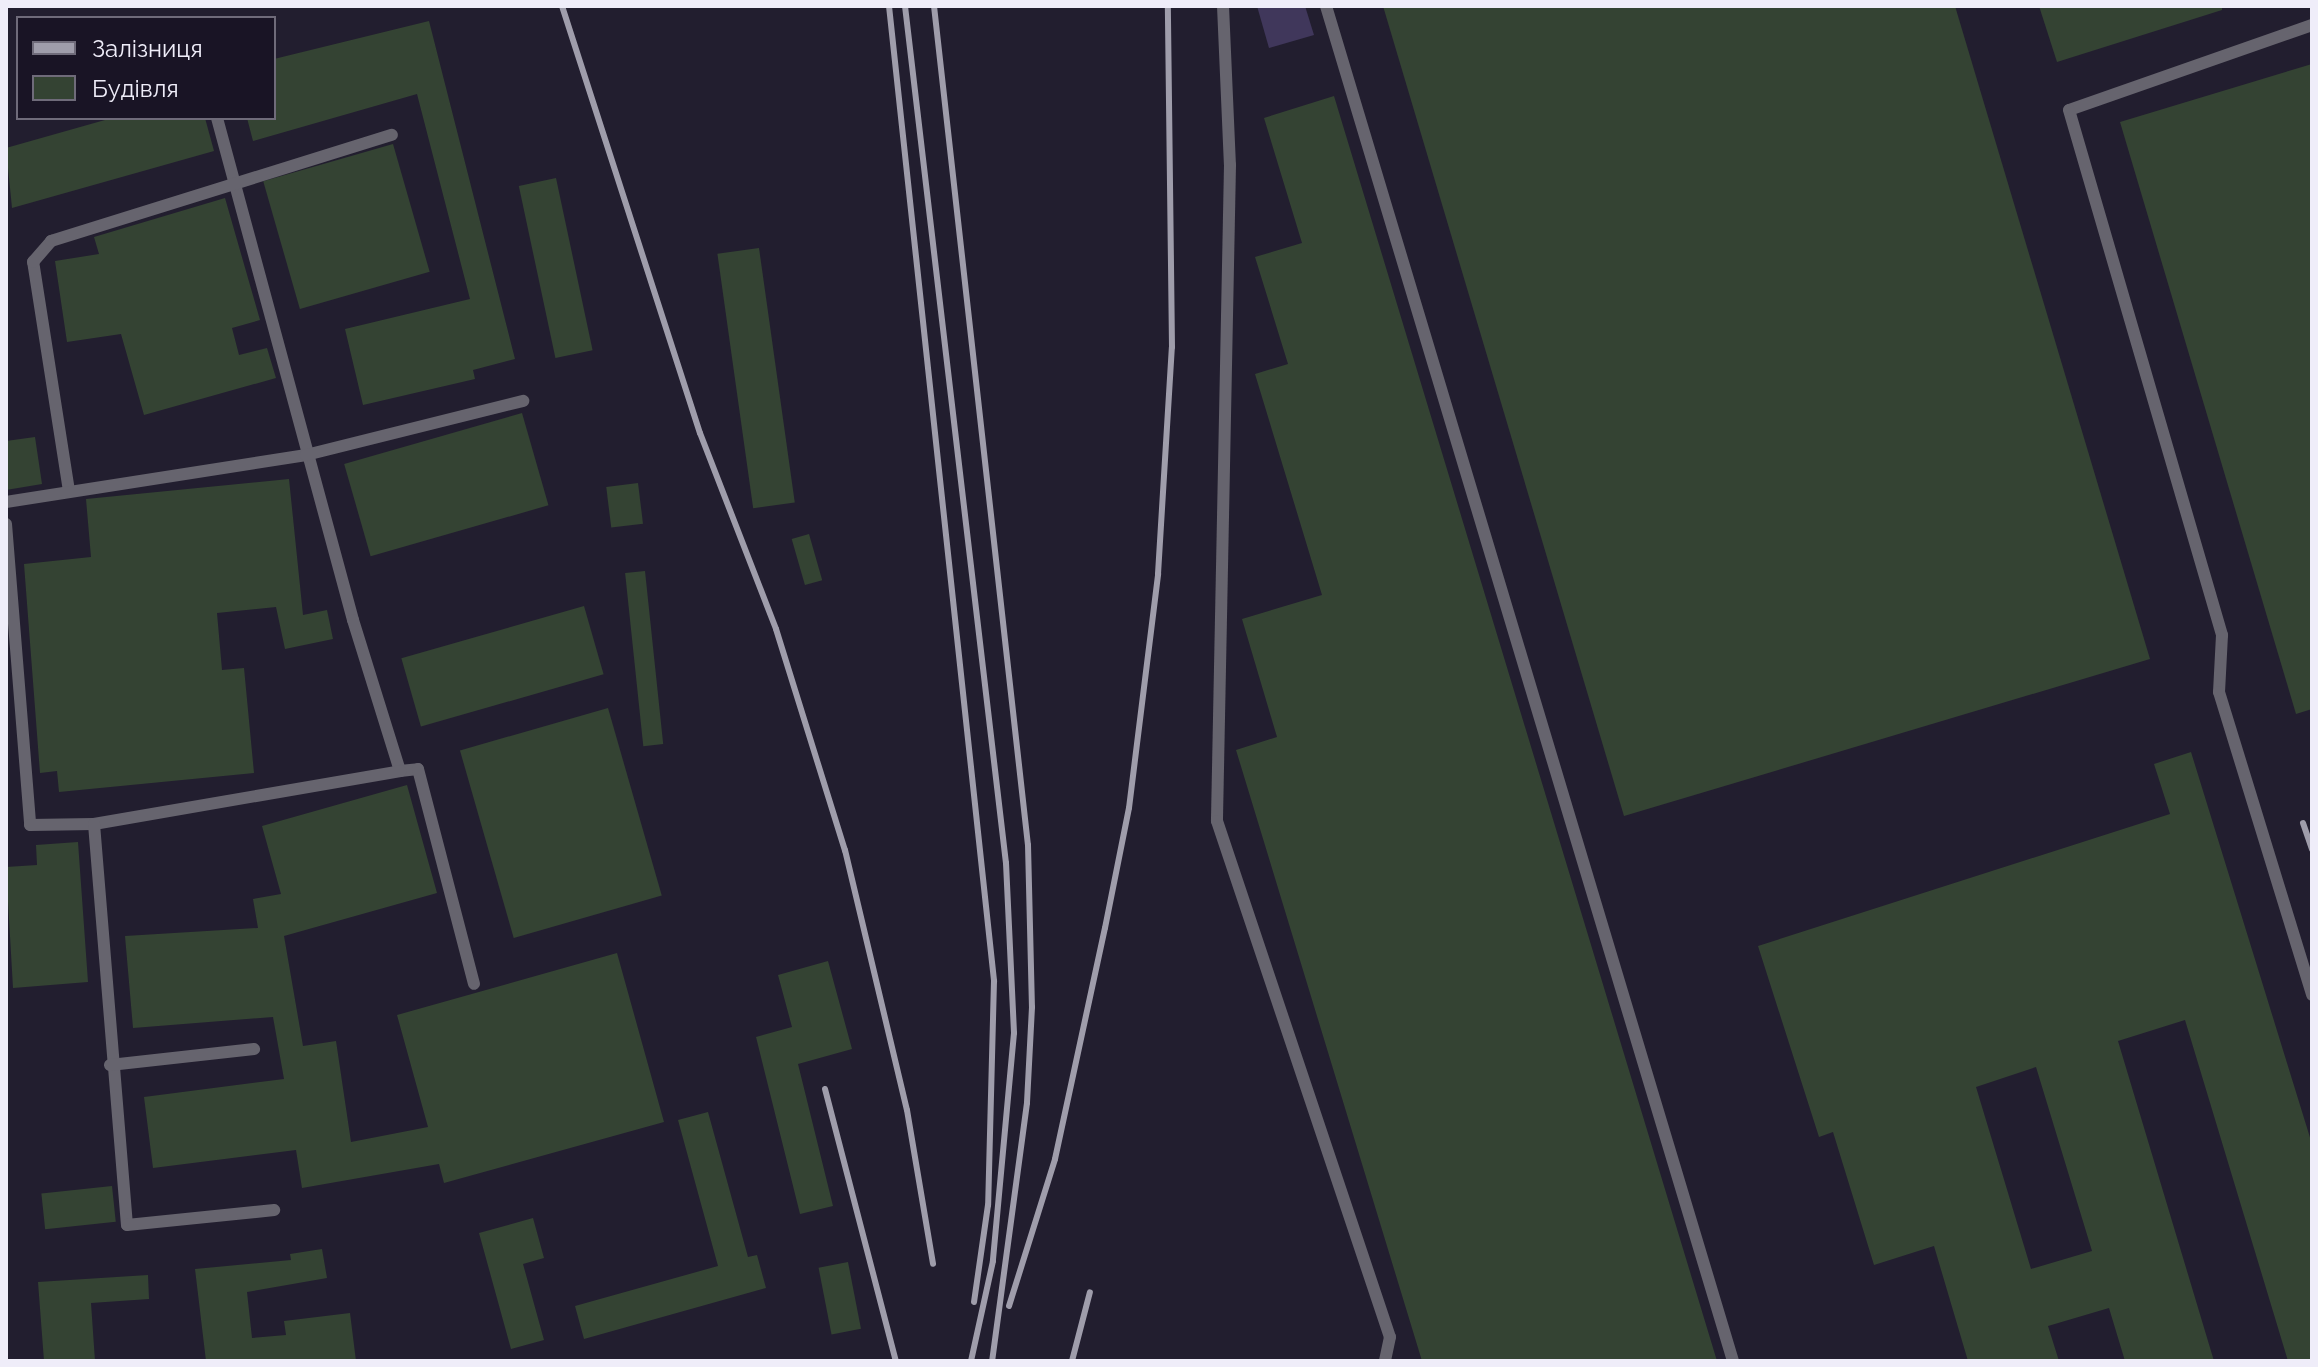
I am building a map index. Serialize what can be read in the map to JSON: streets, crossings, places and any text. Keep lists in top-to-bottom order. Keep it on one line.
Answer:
{"legend":["Залізниця","Будівля"]}
